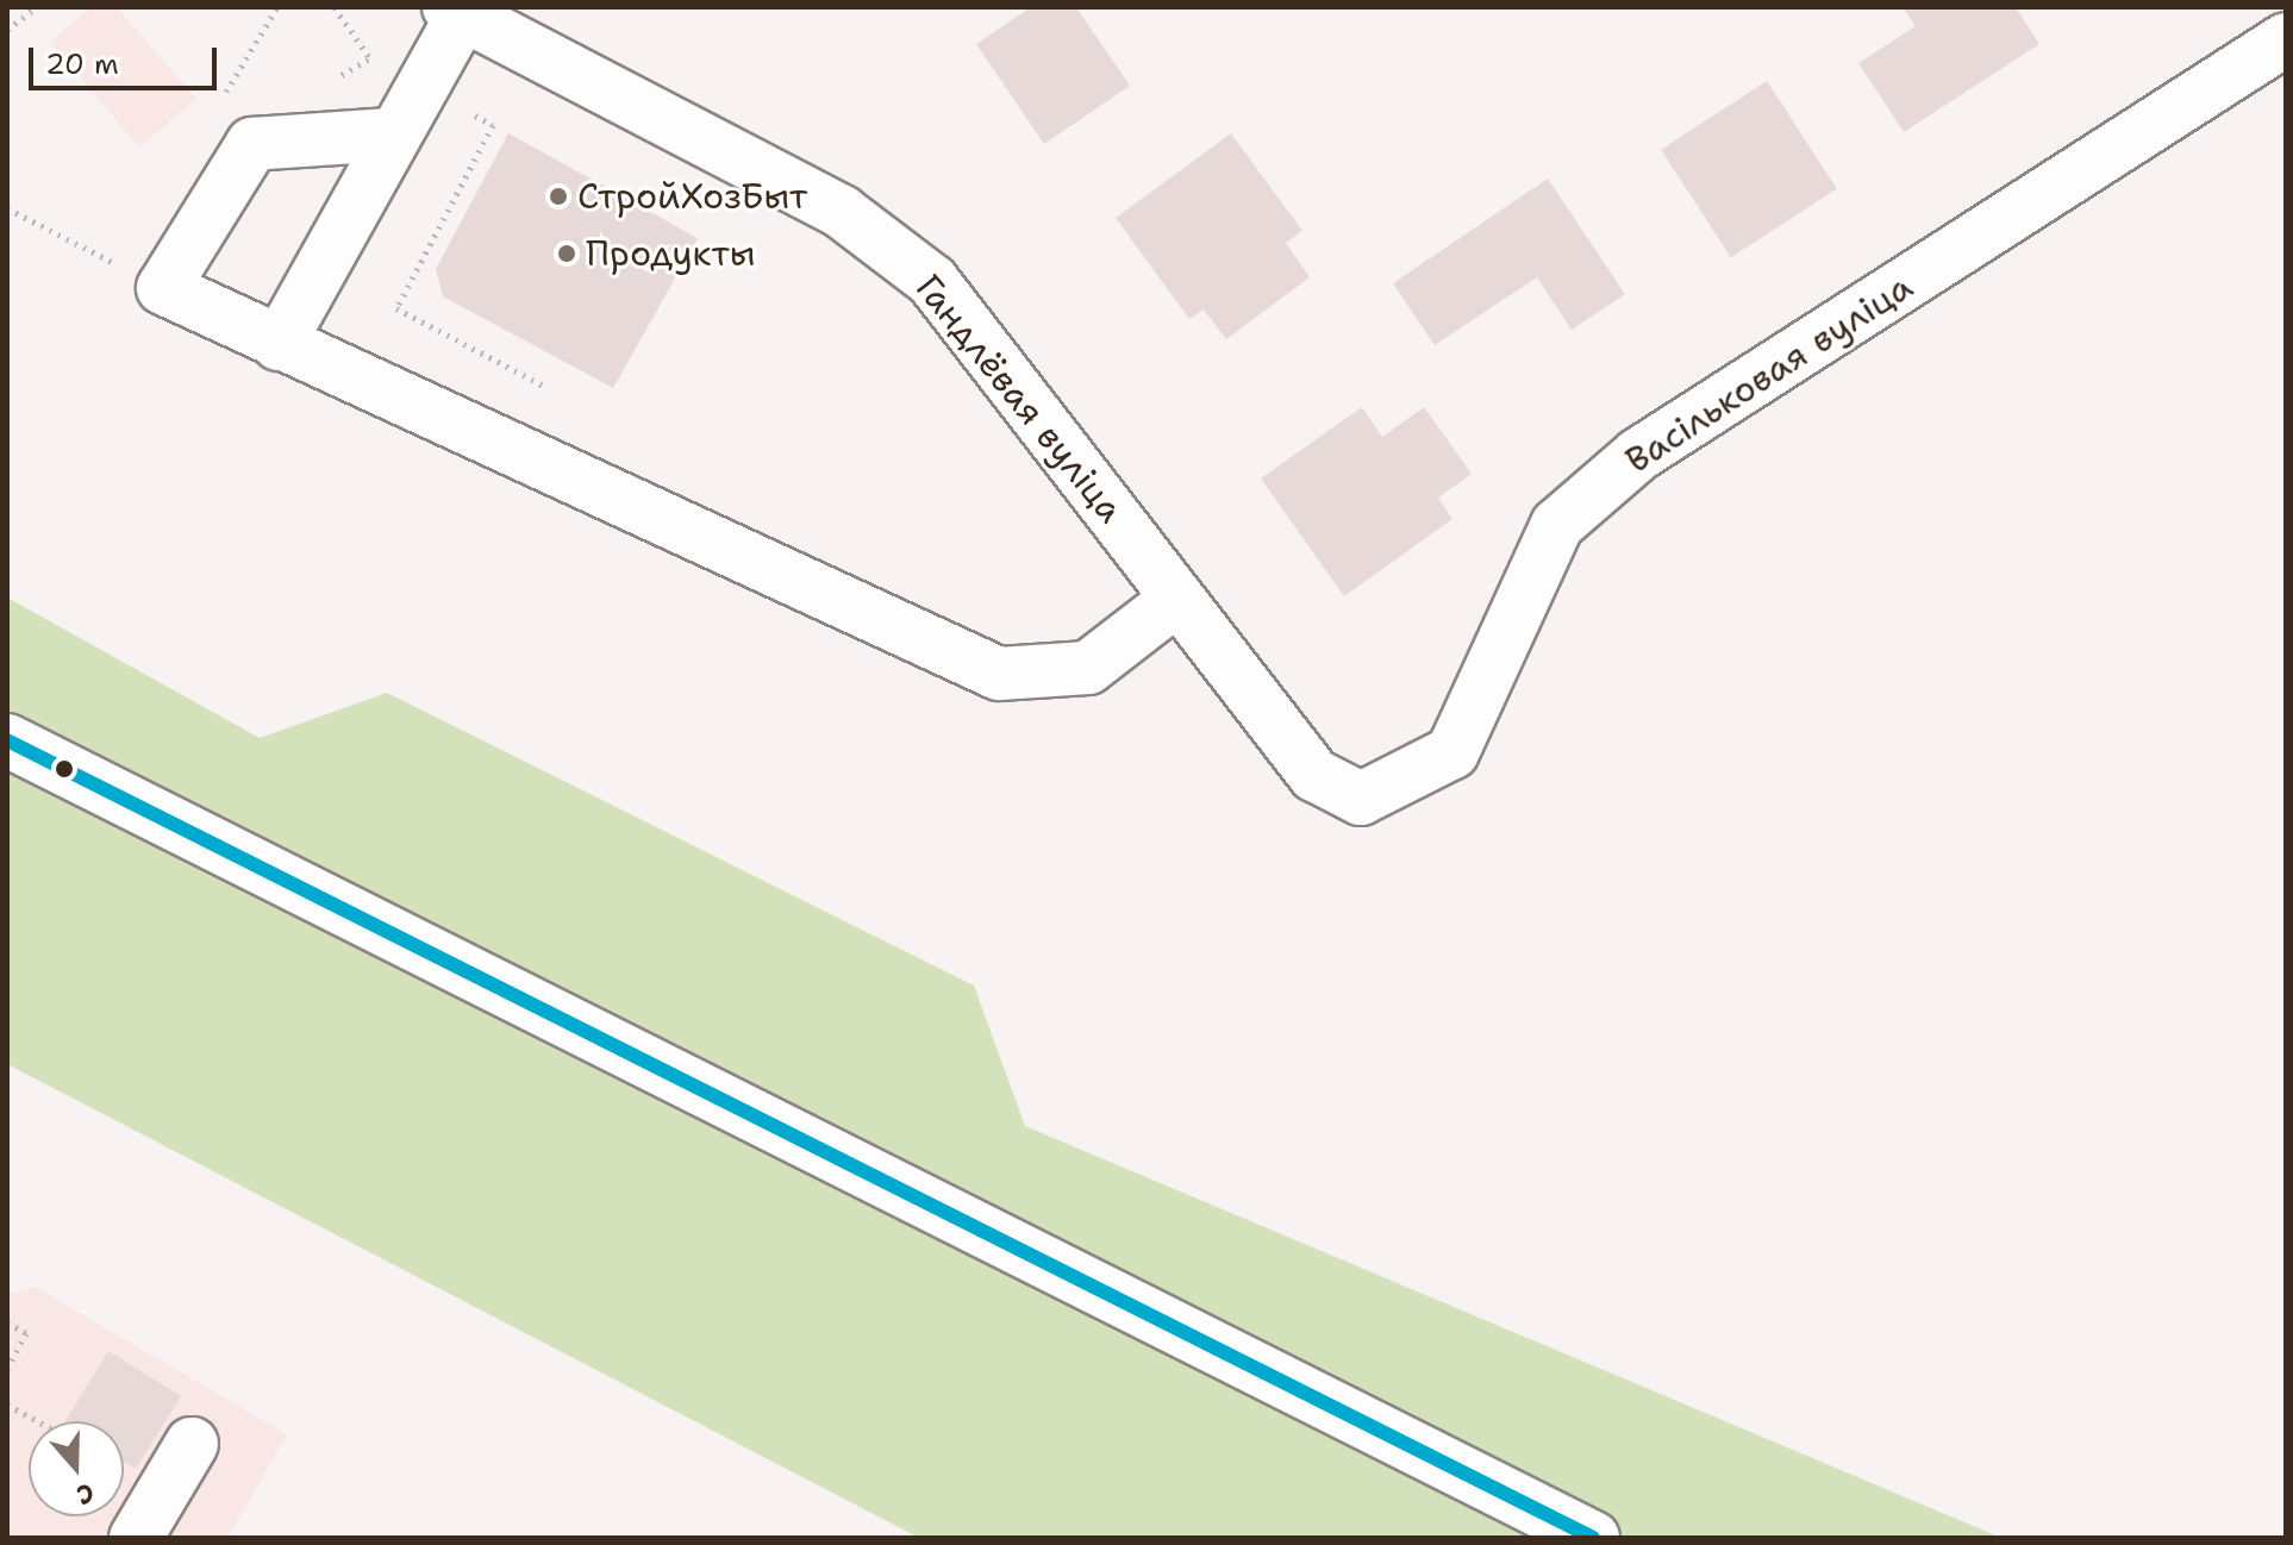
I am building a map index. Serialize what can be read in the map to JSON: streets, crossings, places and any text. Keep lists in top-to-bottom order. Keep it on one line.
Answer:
{"streets":{"street":["Васільковая вуліца","Гандлёвая вуліца"]},"crossings":[["Васільковая вуліца","Гандлёвая вуліца"]],"places":["СтройХозБыт","Продукты"],"scale_bar":"20 m","north":"bottom"}
